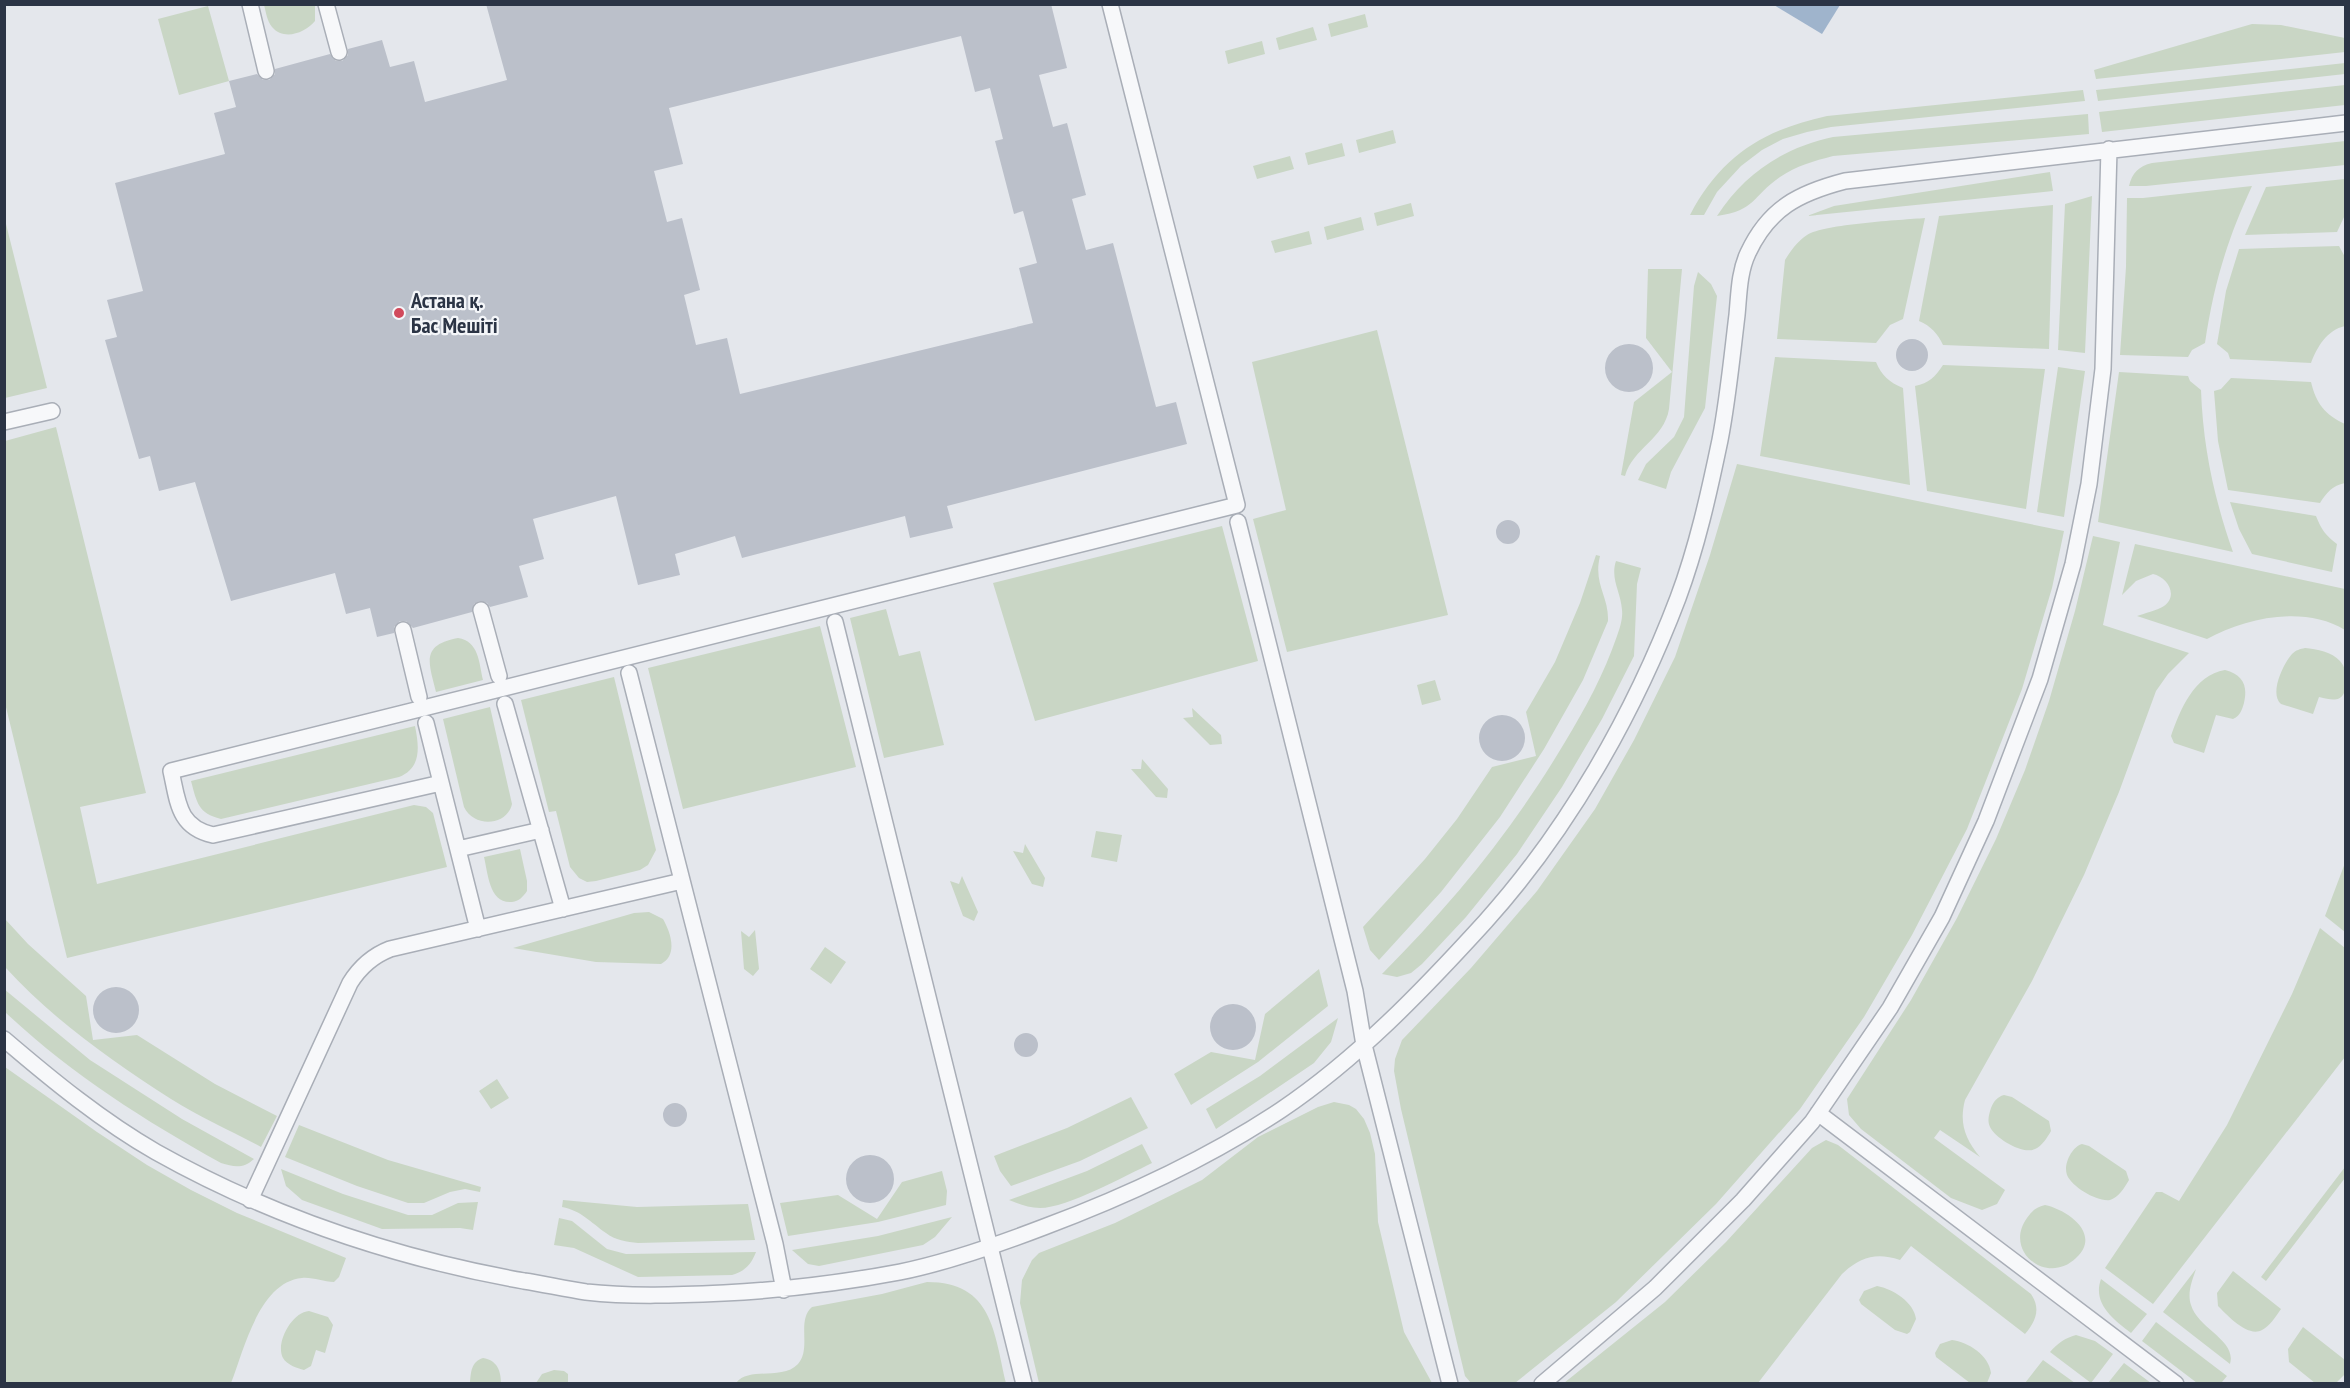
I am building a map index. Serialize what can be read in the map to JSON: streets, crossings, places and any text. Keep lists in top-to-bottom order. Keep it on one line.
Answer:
{"places":["Астана қ. Бас Мешіті"]}
